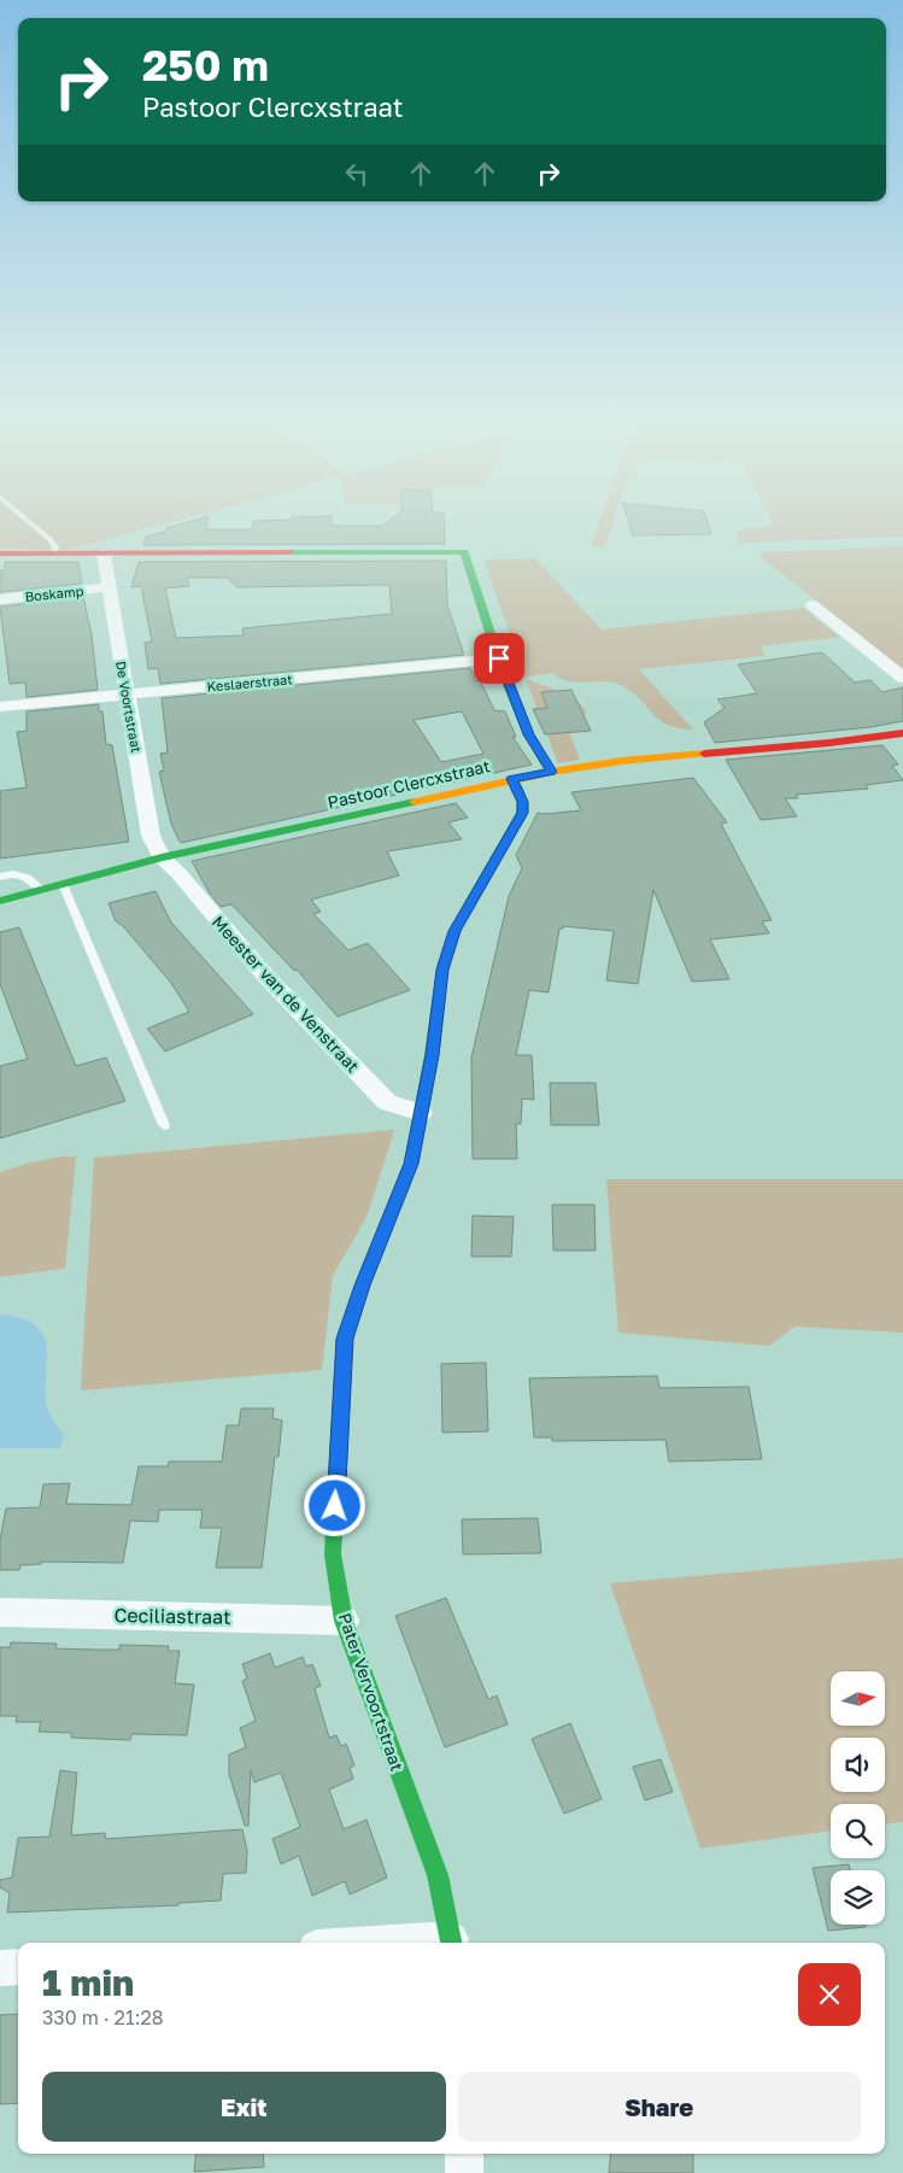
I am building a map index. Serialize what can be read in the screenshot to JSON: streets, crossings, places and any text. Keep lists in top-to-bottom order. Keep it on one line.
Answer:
{"streets":{"street":["Boskamp","Keslaerstraat","De Voortstraat","Pastoor Clercxstraat","Meester van de Venstraat","Ceciliastraat","Pater Vervoortstraat"]},"crossings":[["Boskamp","De Voortstraat"],["Keslaerstraat","De Voortstraat"],["De Voortstraat","Pastoor Clercxstraat"],["De Voortstraat","Meester van de Venstraat"],["Pastoor Clercxstraat","Meester van de Venstraat"],["Pastoor Clercxstraat","Pater Vervoortstraat"],["Meester van de Venstraat","Pater Vervoortstraat"],["Ceciliastraat","Pater Vervoortstraat"]],"north":"right","page":{"turn":["250 m","Pastoor Clercxstraat"],"heading":["1 min","330 m · 21:28"],"buttons":["Exit","Share"]}}
